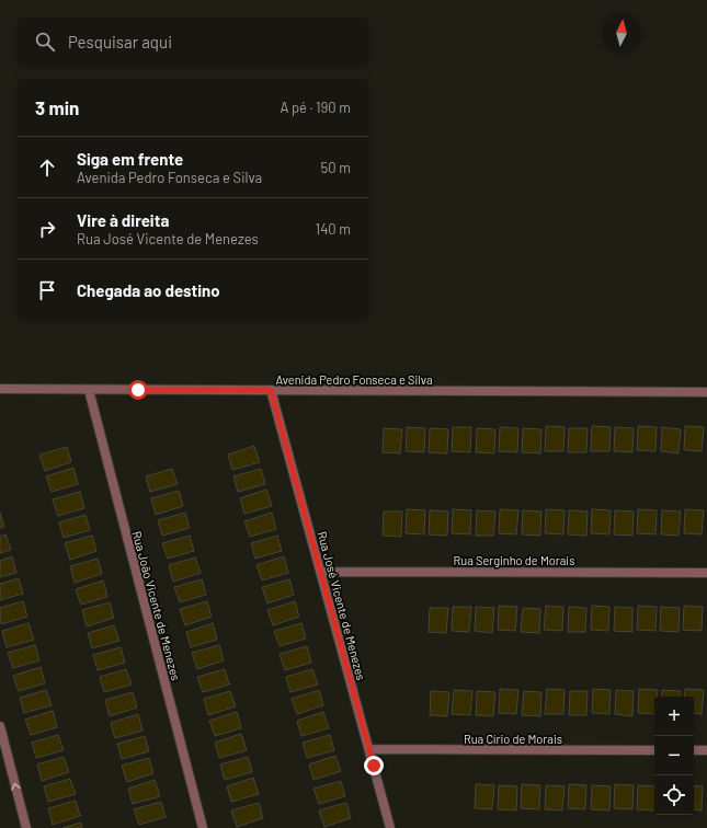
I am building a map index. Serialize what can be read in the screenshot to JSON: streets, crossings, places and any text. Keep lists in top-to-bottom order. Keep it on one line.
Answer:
{"streets":{"street":["Avenida Pedro Fonseca e Silva","Rua Serginho de Morais","Rua João Vicente de Menezes","Rua José Vicente de Menezes","Rua Círio de Morais"]},"crossings":[["Avenida Pedro Fonseca e Silva","Rua João Vicente de Menezes"],["Avenida Pedro Fonseca e Silva","Rua José Vicente de Menezes"],["Rua Serginho de Morais","Rua José Vicente de Menezes"],["Rua José Vicente de Menezes","Rua Círio de Morais"]],"north":"top","page":{"search":"Pesquisar aqui","heading":["3 min","A pé · 190 m"],"list":[["Siga em frente","Avenida Pedro Fonseca e Silva","50 m"],["Vire à direita","Rua José Vicente de Menezes","140 m"],"Chegada ao destino"],"map_buttons":["+","−"]}}
